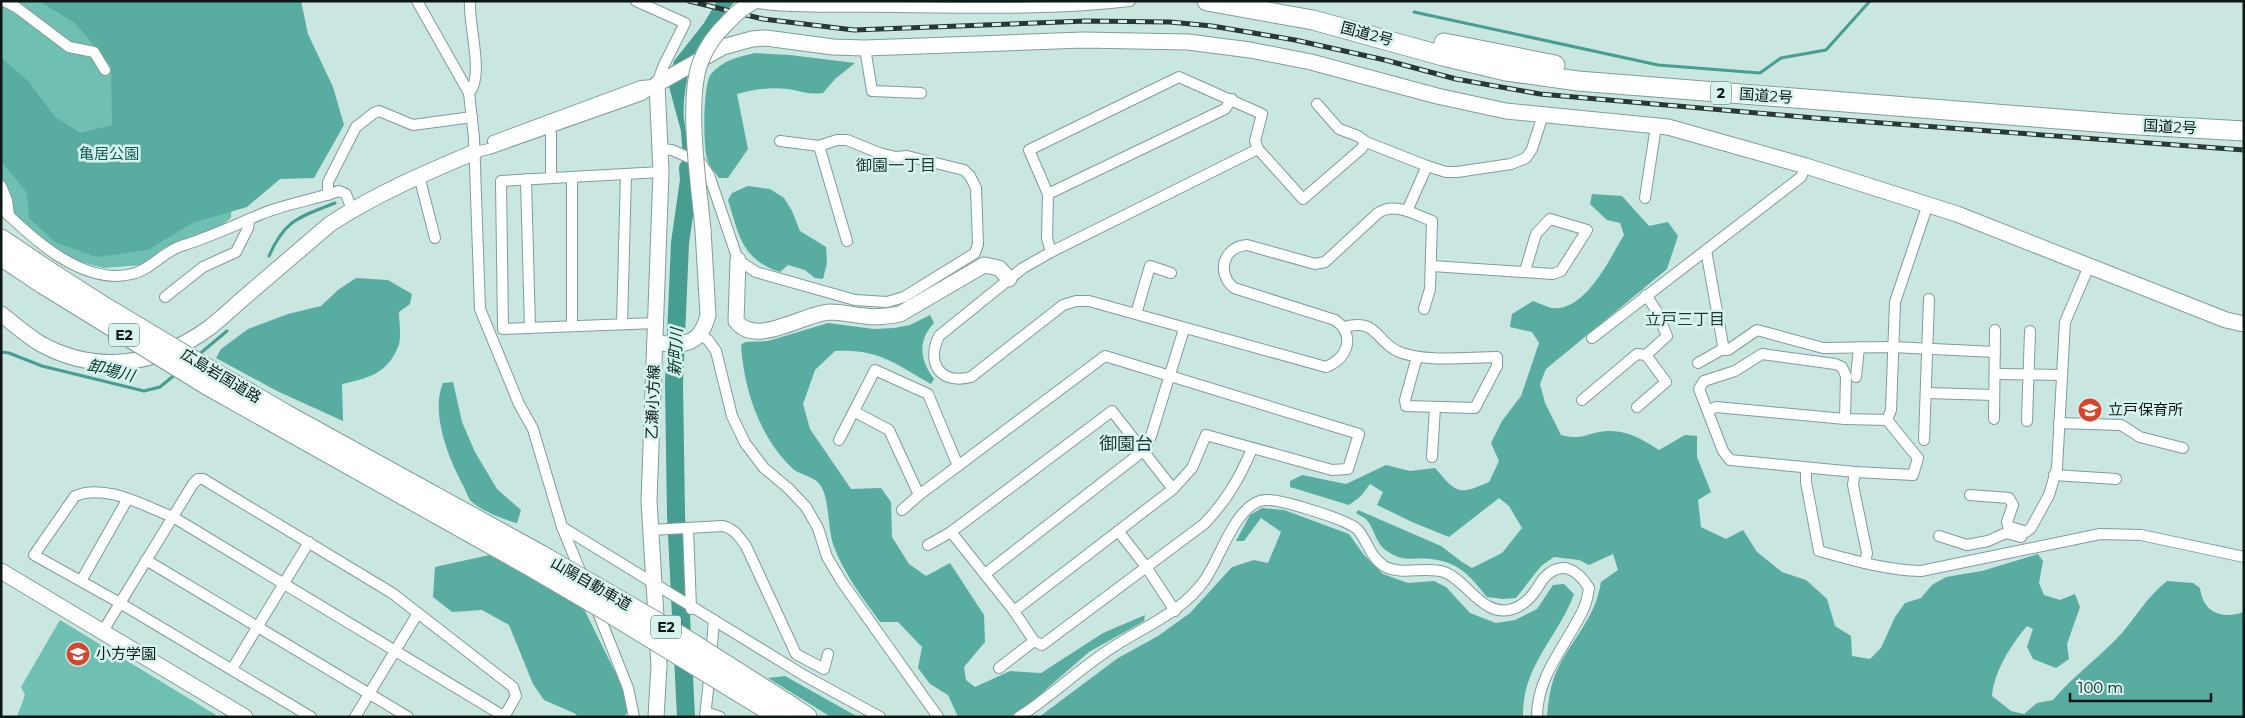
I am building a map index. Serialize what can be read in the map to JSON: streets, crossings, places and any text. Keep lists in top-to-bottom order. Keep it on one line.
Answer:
{"streets":{"highway":["国道2号","2","E2","広島岩国道路","山陽自動車道"],"street":["乙瀬小方線"]},"crossings":[["広島岩国道路","山陽自動車道"]],"districts":["御園一丁目","立戸三丁目","御園台"],"water":["新町川","卸場川"],"parks":["亀居公園"],"places":{"school or university":["立戸保育所","小方学園"]},"scale_bar":"100 m"}
